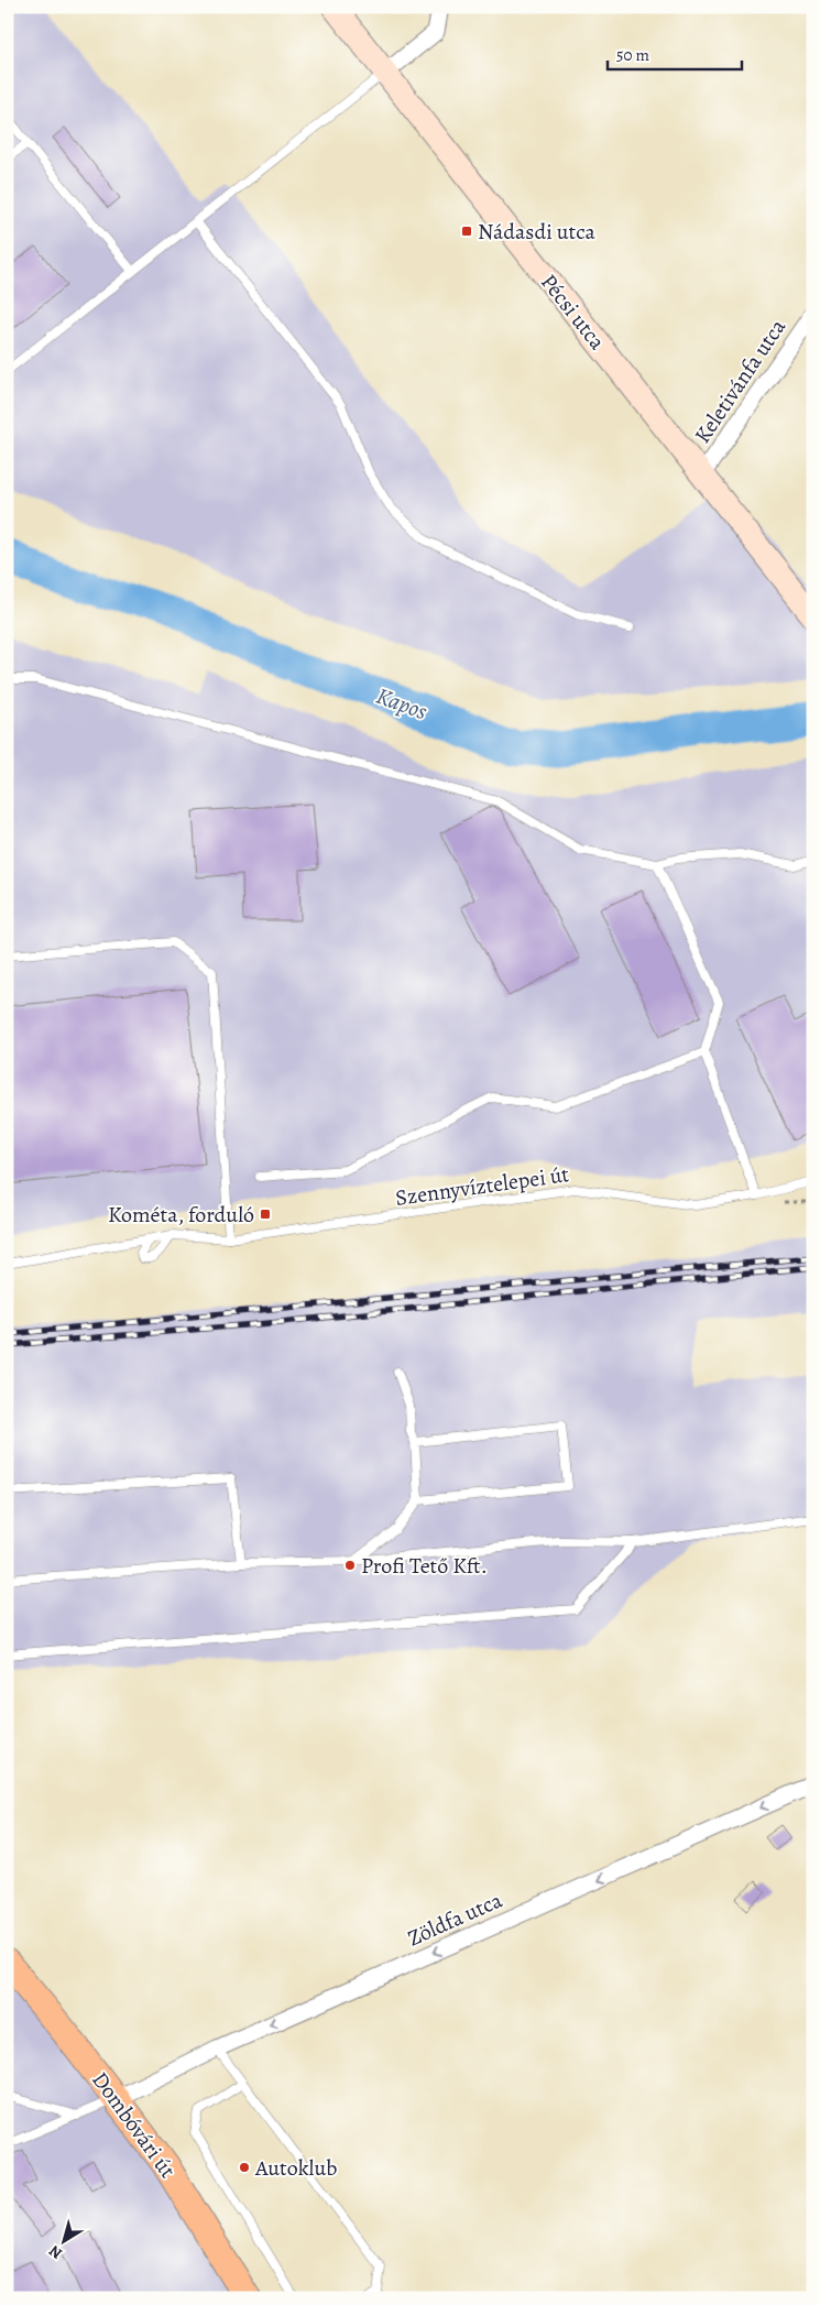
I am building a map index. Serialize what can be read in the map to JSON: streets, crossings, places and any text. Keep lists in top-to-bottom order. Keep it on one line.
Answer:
{"streets":{"main road":["Dombóvári út"],"street":["Pécsi utca","Keletivánfa utca","Zöldfa utca"],"lane":["Szennyvíztelepei út"]},"crossings":[["Pécsi utca","Keletivánfa utca"],["Zöldfa utca","Dombóvári út"]],"one_way":["Zöldfa utca"],"water":["Kapos"],"places":{"transit":["Nádasdi utca","Kométa, forduló"],"other":["Profi Tető Kft.","Autoklub"]},"scale_bar":"50 m","north":"bottom left"}
